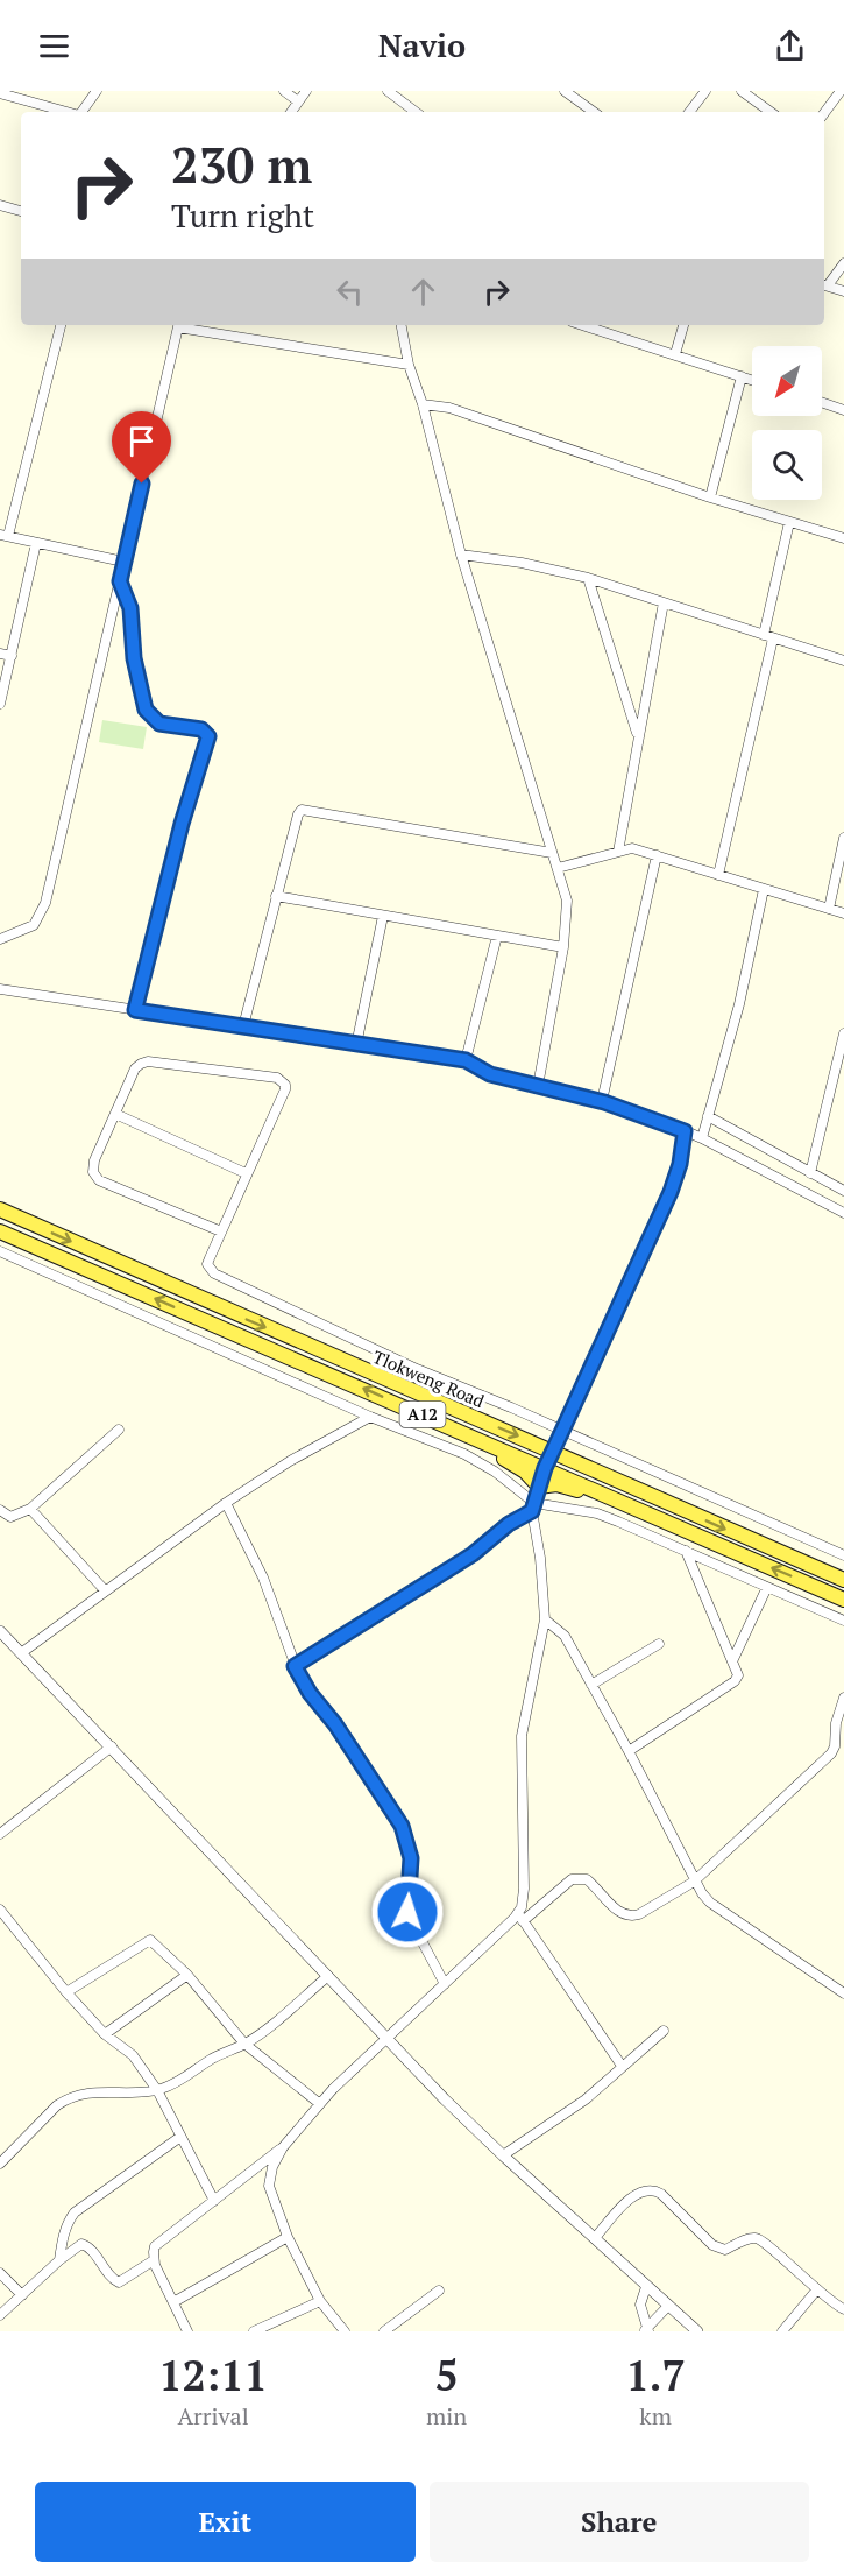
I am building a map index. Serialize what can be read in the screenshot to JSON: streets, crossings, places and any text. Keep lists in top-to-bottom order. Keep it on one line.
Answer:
{"streets":{"main road":["Tlokweng Road","A12"]},"north":"bottom left","page":{"header":"Navio","turn":["230 m","Turn right"],"eta":["12:11","Arrival","5","min","1.7","km"],"buttons":["Exit","Share"]}}
